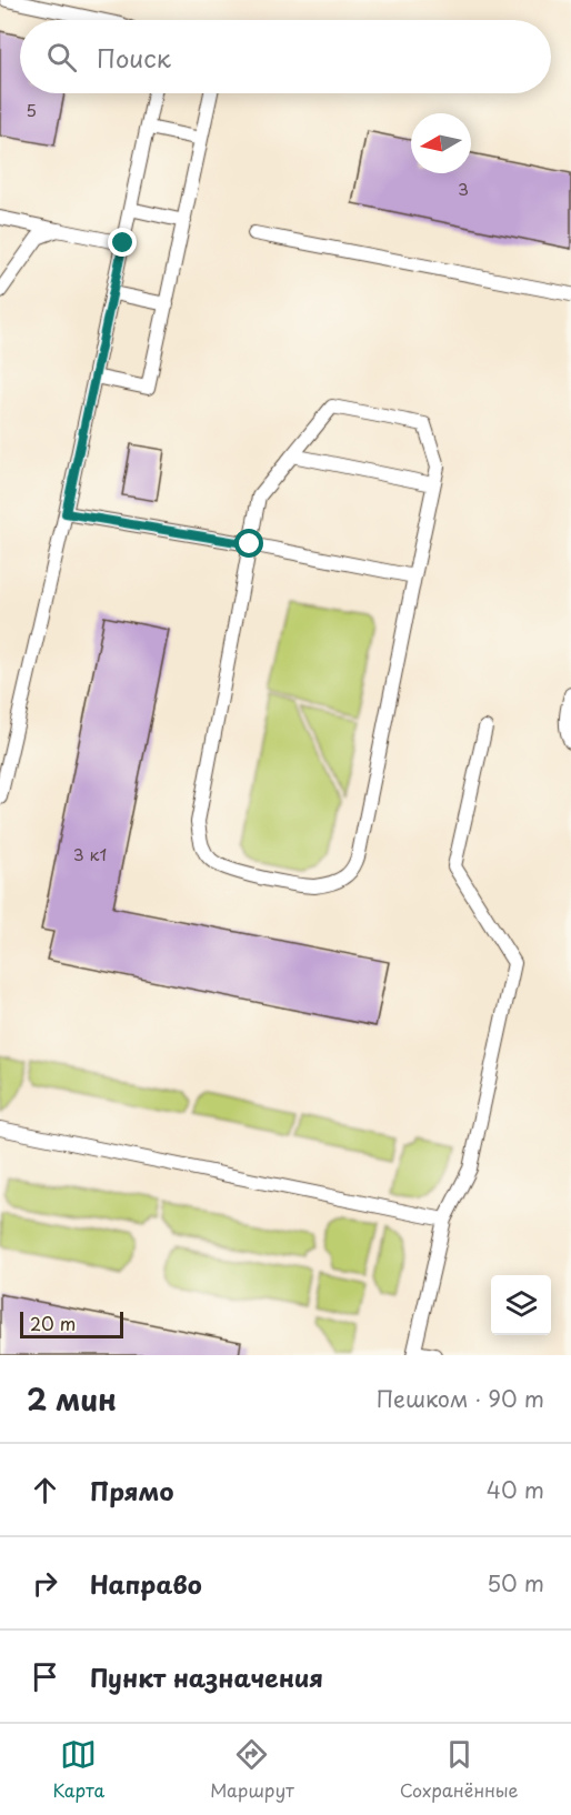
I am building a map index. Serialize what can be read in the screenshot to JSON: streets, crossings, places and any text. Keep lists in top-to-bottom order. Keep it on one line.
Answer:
{"house_numbers":["5","3","3 к1"],"scale_bar":"20 m","north":"left","page":{"search":"Поиск","scale":"20 m","heading":["2 мин","Пешком · 90 m"],"list":[["Прямо","40 m"],["Направо","50 m"],"Пункт назначения"],"nav":["Карта","Маршрут","Сохранённые"]}}
